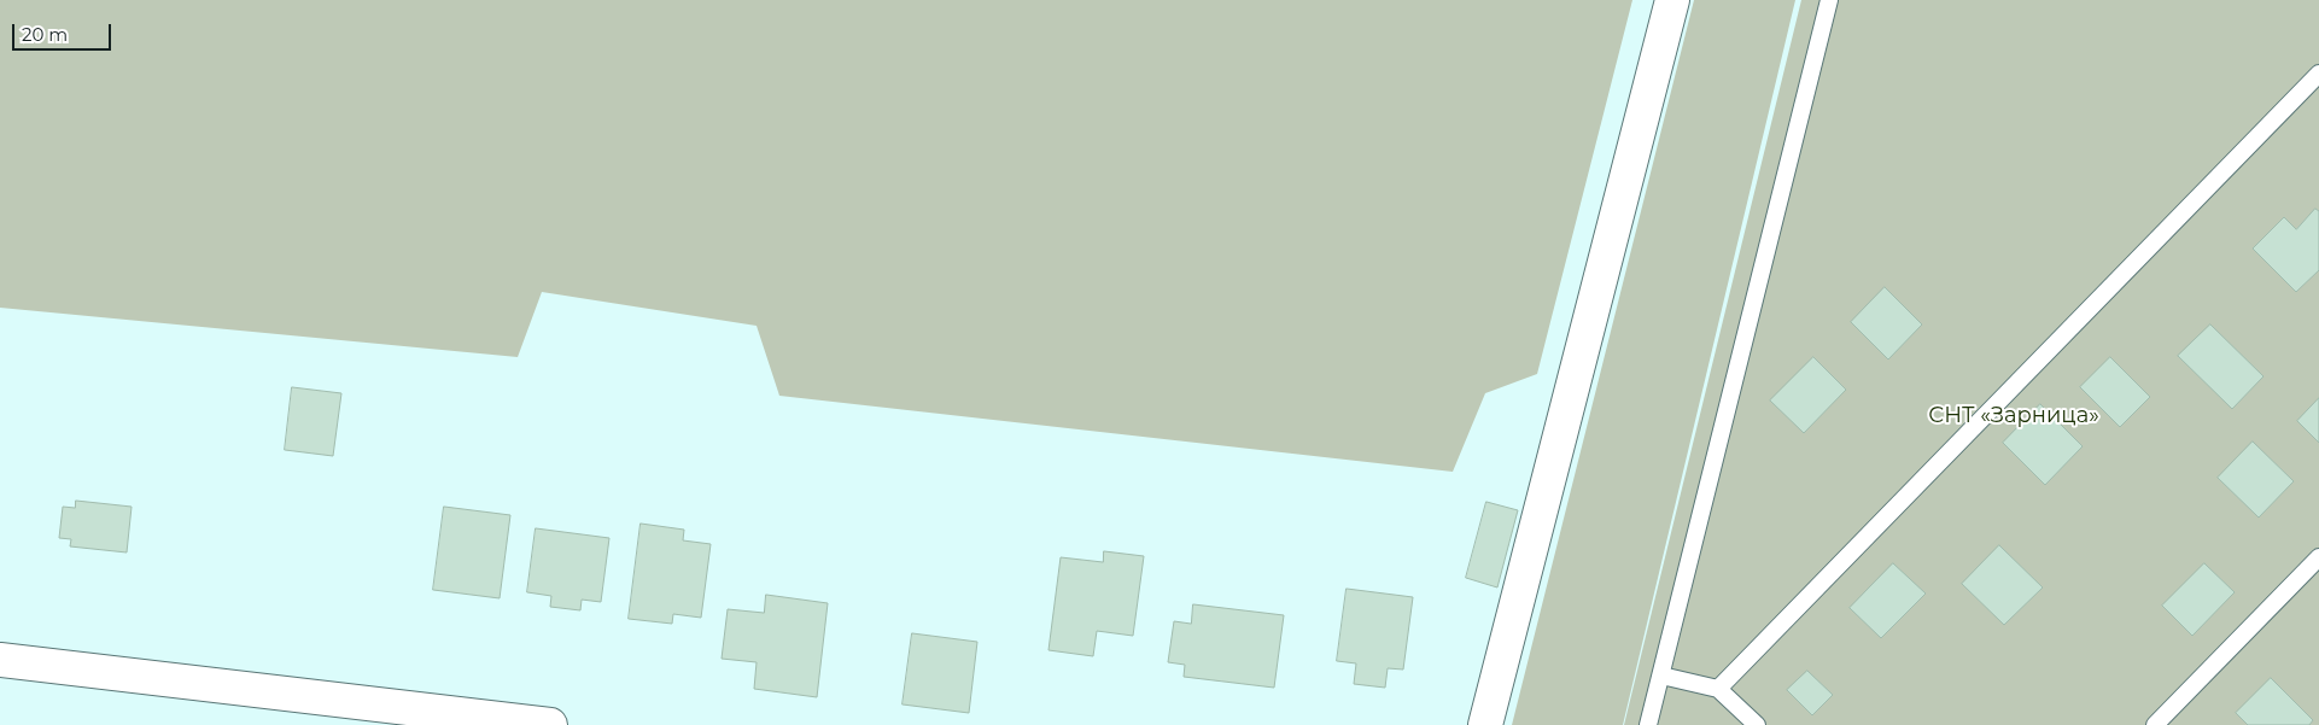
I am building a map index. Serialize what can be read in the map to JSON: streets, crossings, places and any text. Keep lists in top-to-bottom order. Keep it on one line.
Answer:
{"parks":["СНТ «Зарница»"],"scale_bar":"20 m"}
